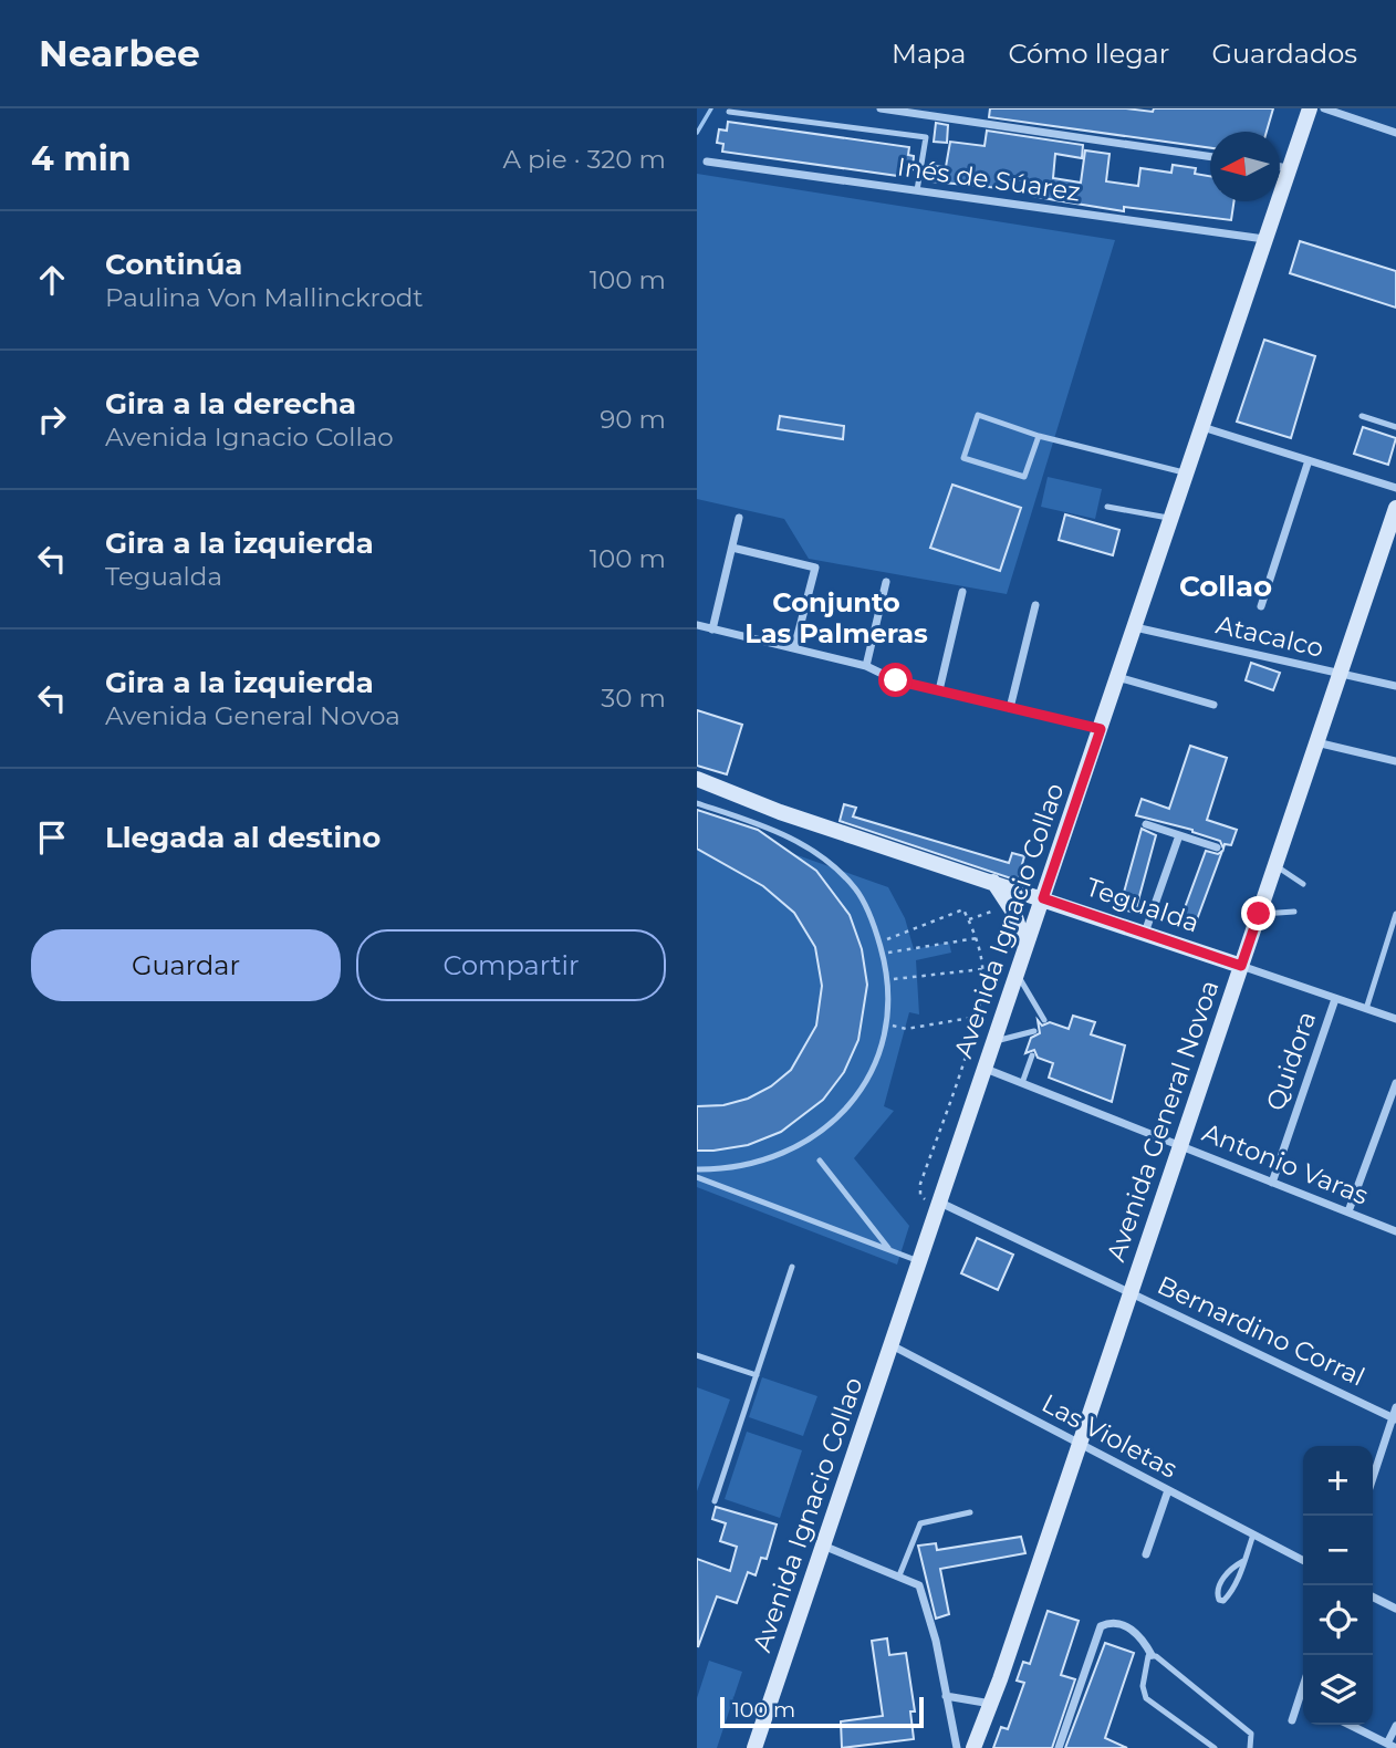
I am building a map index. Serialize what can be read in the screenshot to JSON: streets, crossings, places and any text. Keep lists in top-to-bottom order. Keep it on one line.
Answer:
{"streets":{"main road":["Tegualda","Avenida Ignacio Collao","Avenida General Novoa"],"street":["Inés de Súarez","Atacalco","Quidora","Antonio Varas","Bernardino Corral","Las Violetas"]},"crossings":[["Inés de Súarez","Avenida Ignacio Collao"],["Atacalco","Avenida Ignacio Collao"],["Atacalco","Avenida General Novoa"],["Tegualda","Avenida Ignacio Collao"],["Tegualda","Quidora"],["Tegualda","Avenida General Novoa"],["Avenida Ignacio Collao","Antonio Varas"],["Avenida Ignacio Collao","Bernardino Corral"],["Avenida Ignacio Collao","Las Violetas"],["Quidora","Antonio Varas"],["Avenida General Novoa","Antonio Varas"],["Avenida General Novoa","Bernardino Corral"],["Avenida General Novoa","Las Violetas"]],"districts":["Collao","Conjunto Las Palmeras"],"scale_bar":"100 m","north":"left","page":{"header":"Nearbee","nav":["Mapa","Cómo llegar","Guardados"],"heading":["4 min","A pie · 320 m"],"list":[["Continúa","Paulina Von Mallinckrodt","100 m"],["Gira a la derecha","Avenida Ignacio Collao","90 m"],["Gira a la izquierda","Tegualda","100 m"],["Gira a la izquierda","Avenida General Novoa","30 m"],"Llegada al destino"],"buttons":["Guardar","Compartir"],"map_buttons":["+","−"],"scale":"100 m"}}
